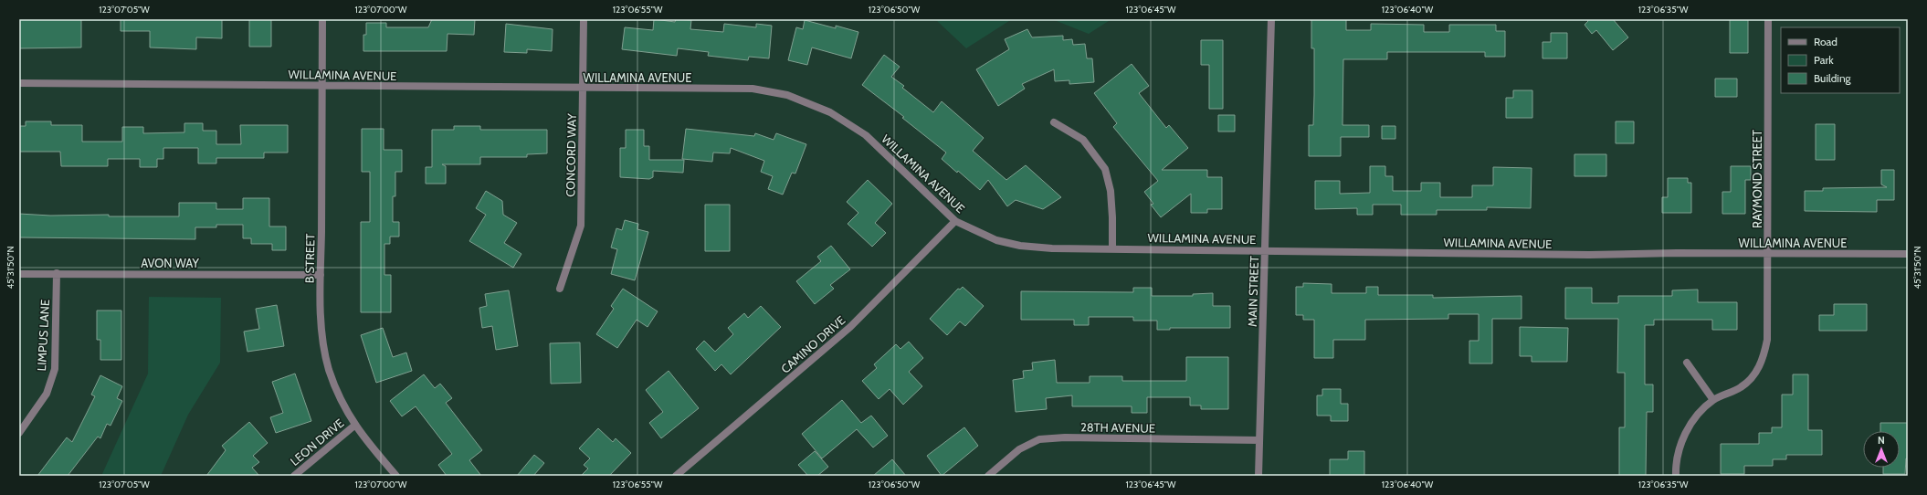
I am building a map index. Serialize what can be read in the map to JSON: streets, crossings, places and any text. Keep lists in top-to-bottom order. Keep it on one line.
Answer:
{"streets":{"street":["WILLAMINA AVENUE","CONCORD WAY","RAYMOND STREET","B STREET","AVON WAY","MAIN STREET","LIMPUS LANE","CAMINO DRIVE","28TH AVENUE","LEON DRIVE"]},"crossings":[["WILLAMINA AVENUE","CONCORD WAY"],["WILLAMINA AVENUE","RAYMOND STREET"],["WILLAMINA AVENUE","B STREET"],["WILLAMINA AVENUE","MAIN STREET"],["WILLAMINA AVENUE","CAMINO DRIVE"],["B STREET","AVON WAY"],["B STREET","LEON DRIVE"],["AVON WAY","LIMPUS LANE"],["MAIN STREET","28TH AVENUE"]],"legend":["Road","Park","Building"],"north":"top","coordinates":["123°07'05\"W","123°07'00\"W","123°06'55\"W","123°06'50\"W","123°06'45\"W","123°06'40\"W","123°06'35\"W","45°31'50\"N"]}
